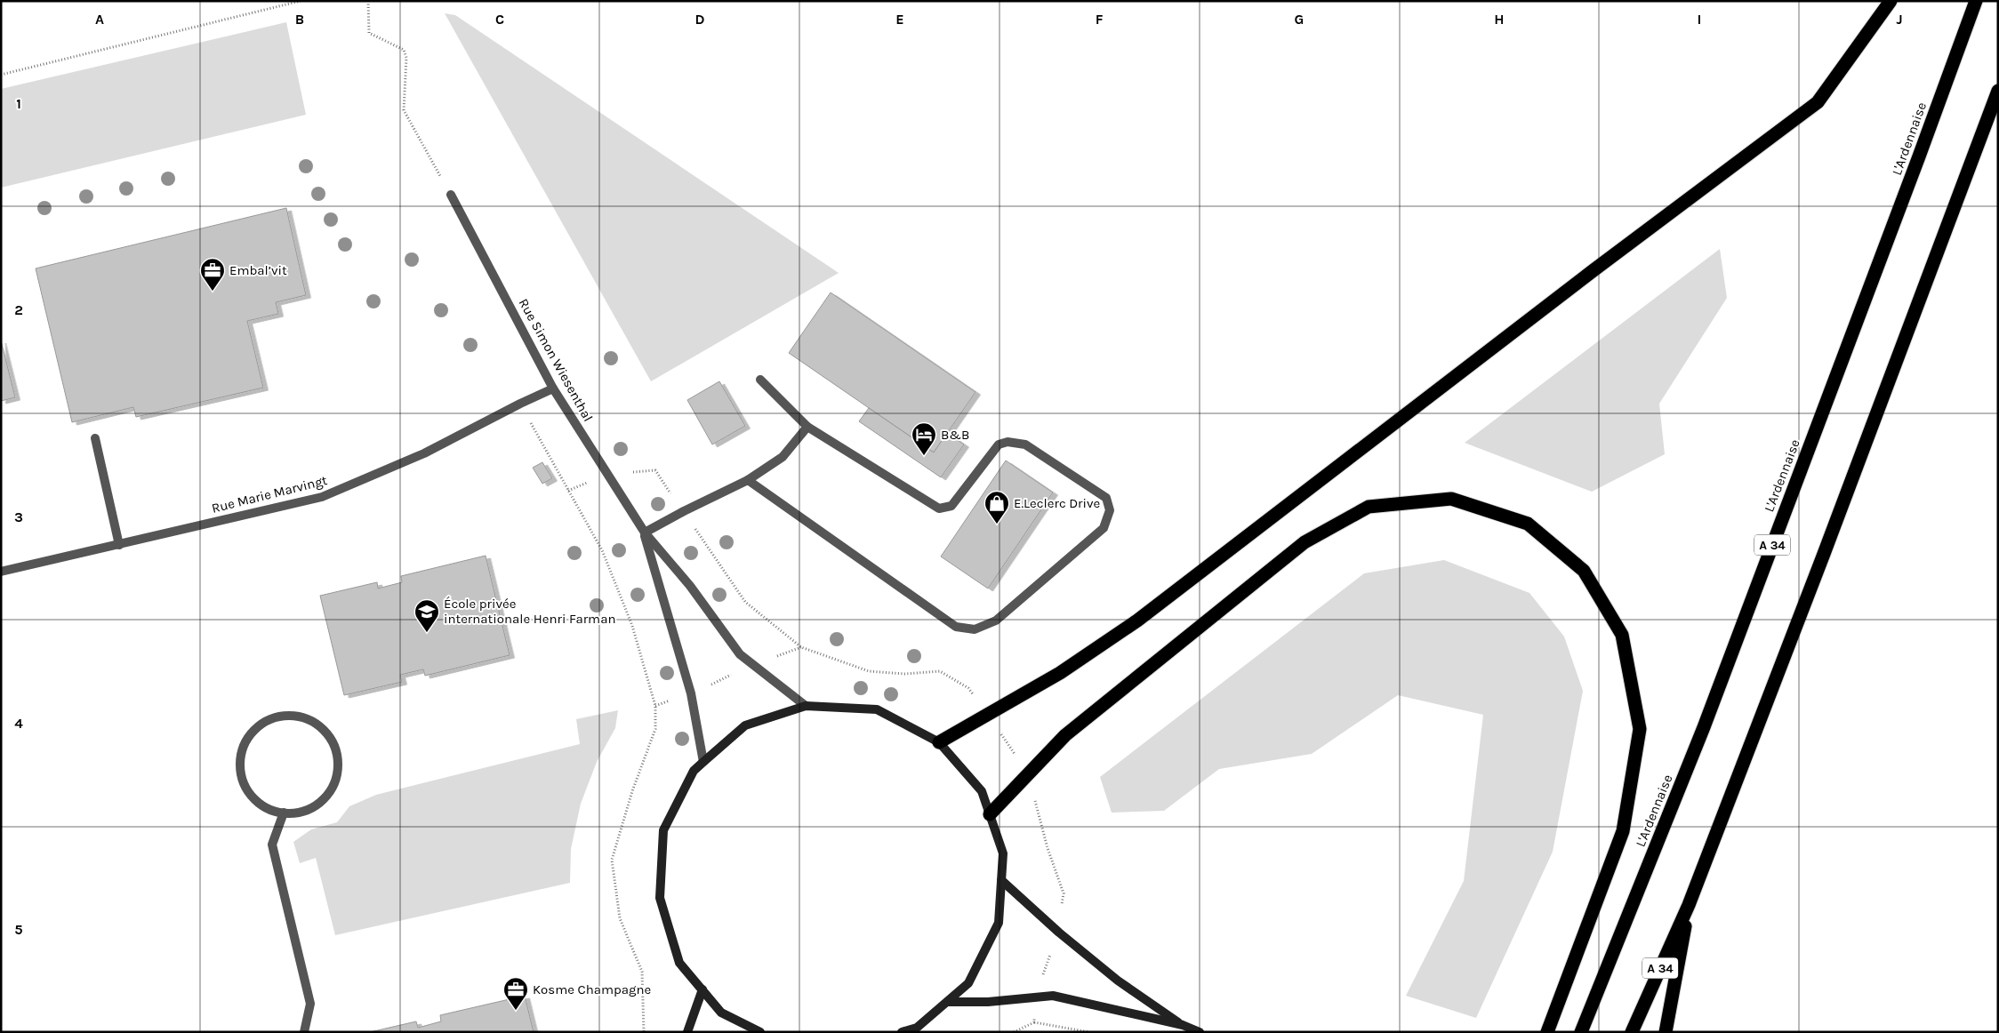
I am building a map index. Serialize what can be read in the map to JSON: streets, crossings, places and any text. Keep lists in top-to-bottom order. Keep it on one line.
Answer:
{"streets":{"highway":["L'Ardennaise","A 34"],"street":["Rue Simon Wiesenthal","Rue Marie Marvingt"]},"crossings":[["Rue Simon Wiesenthal","Rue Marie Marvingt"]],"places":{"office":["Embal’vit","Kosme Champagne"],"hotel":["B&B"],"shop":["E.Leclerc Drive"],"school or university":["École privée internationale Henri Farman"]},"grid":{"columns":["A","B","C","D","E","F","G","H","I","J"],"rows":["1","2","3","4","5"]}}
